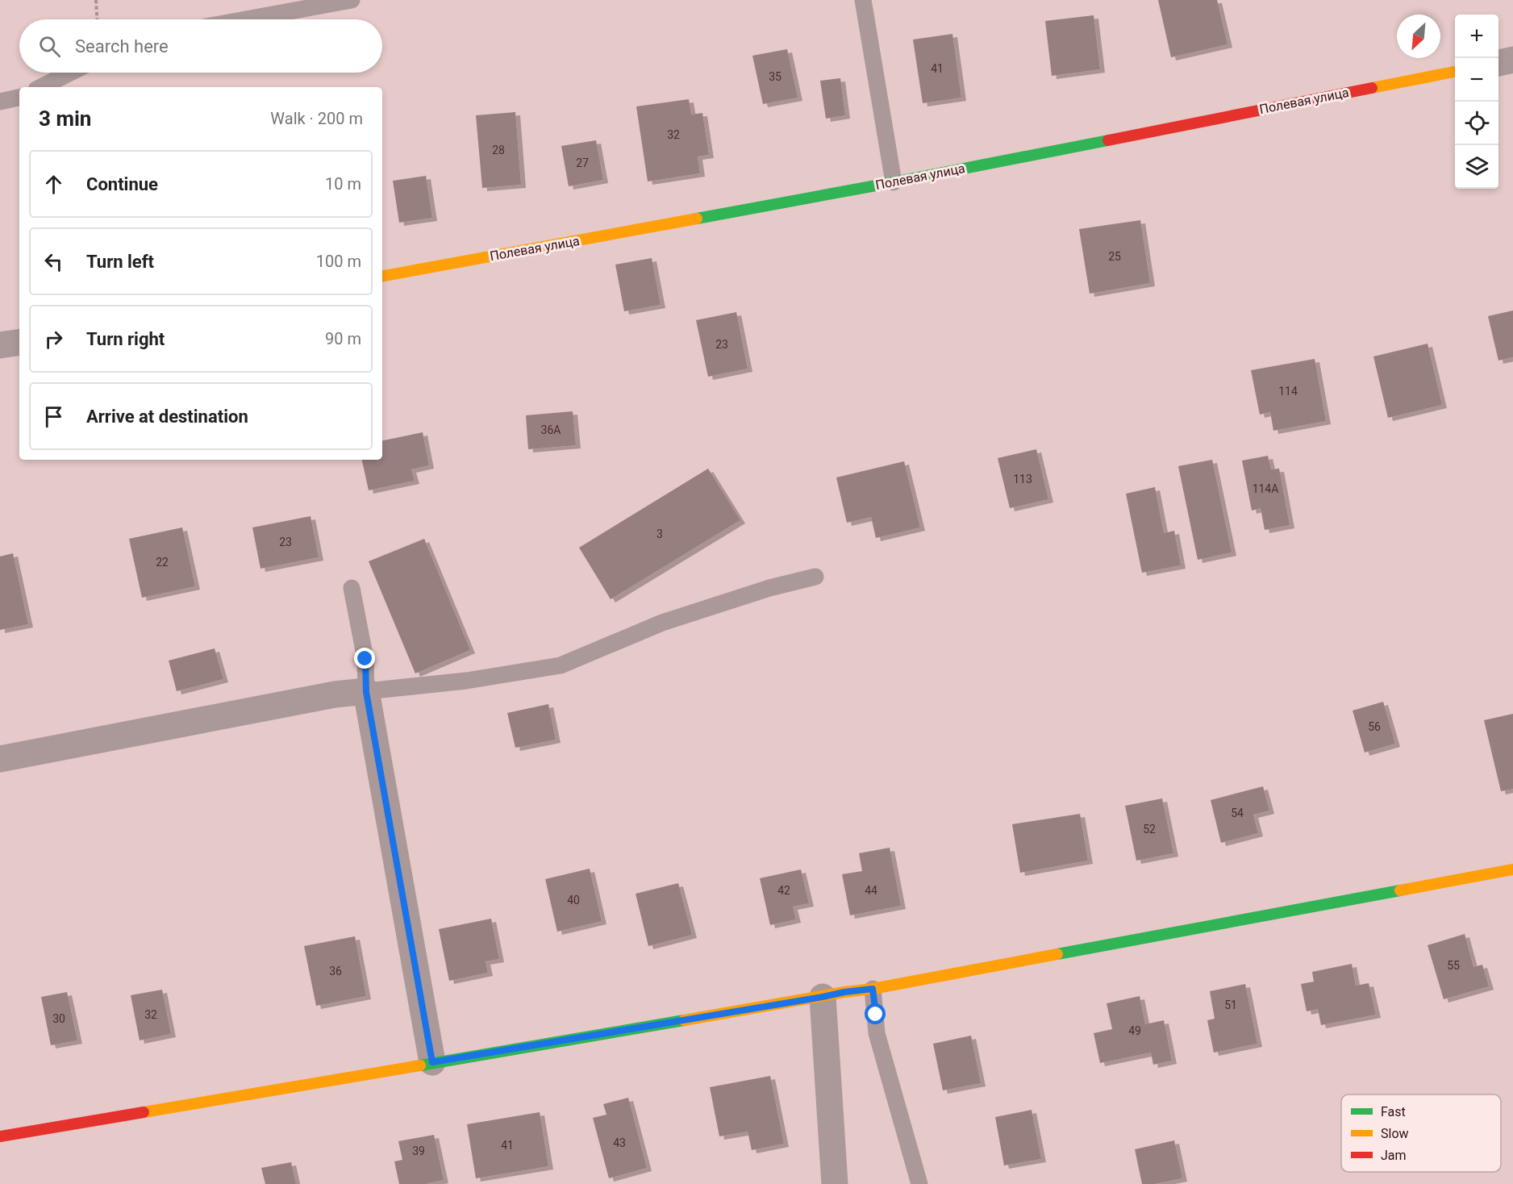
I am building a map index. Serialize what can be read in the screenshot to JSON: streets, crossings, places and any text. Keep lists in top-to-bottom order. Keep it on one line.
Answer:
{"streets":{"main road":["Полевая улица"]},"house_numbers":["41","35","32","28","27","25","23","114","36А","113","114А","3","23","22","56","54","52","42","44","40","55","36","51","32","30","49","43","41","39"],"legend":["Fast","Slow","Jam"],"north":"bottom left","page":{"map_buttons":["+","−"],"search":"Search here","heading":["3 min","Walk · 200 m"],"list":[["Continue","10 m"],["Turn left","100 m"],["Turn right","90 m"],"Arrive at destination"]}}
